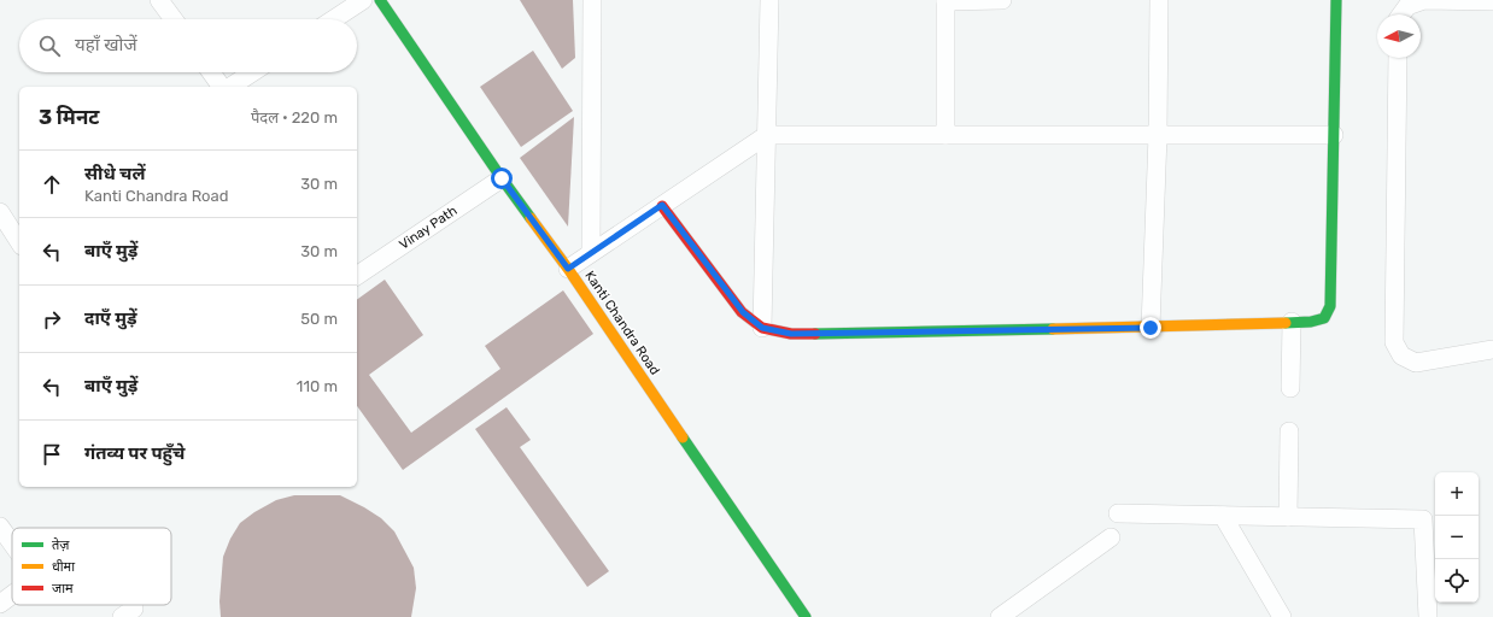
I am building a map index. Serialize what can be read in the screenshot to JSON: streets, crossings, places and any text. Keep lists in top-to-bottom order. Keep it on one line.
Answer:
{"streets":{"street":["Vinay Path","Kanti Chandra Road"]},"crossings":[["Vinay Path","Kanti Chandra Road"]],"legend":["तेज़","धीमा","जाम"],"north":"left","page":{"search":"यहाँ खोजें","heading":["3 मिनट","पैदल · 220 m"],"list":[["सीधे चलें","Kanti Chandra Road","30 m"],["बाएँ मुड़ें","30 m"],["दाएँ मुड़ें","50 m"],["बाएँ मुड़ें","110 m"],"गंतव्य पर पहुँचे"],"map_buttons":["+","−"]}}
